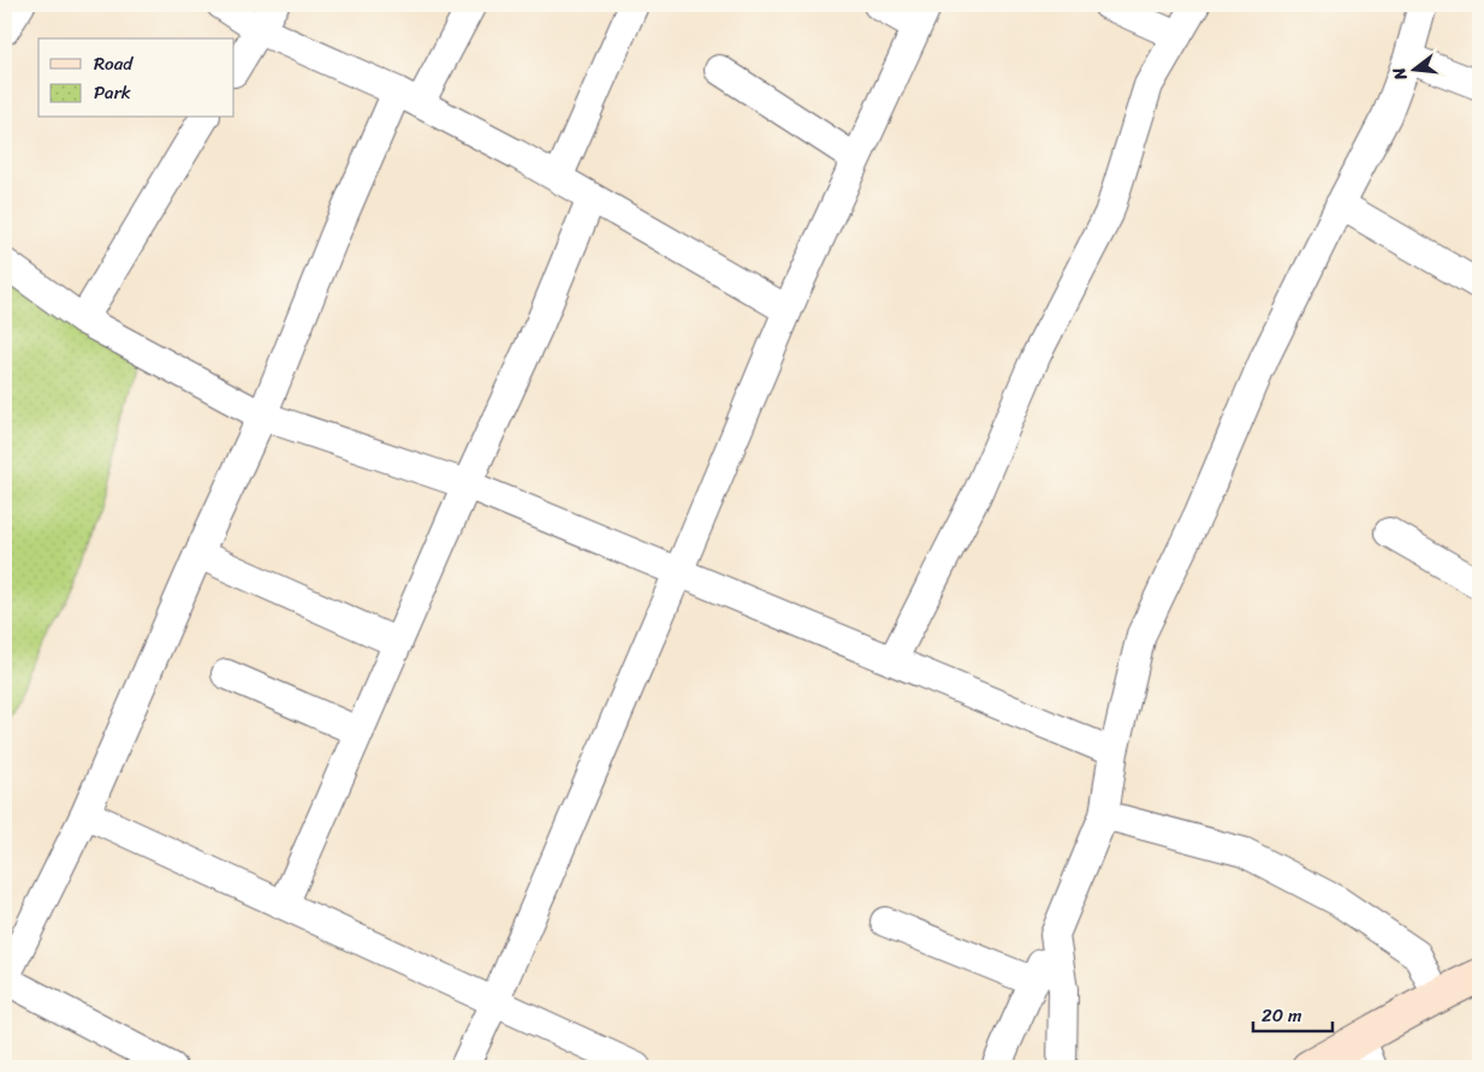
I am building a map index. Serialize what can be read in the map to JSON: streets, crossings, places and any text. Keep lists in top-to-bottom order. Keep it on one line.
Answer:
{"legend":["Road","Park"],"scale_bar":"20 m","north":"left"}
